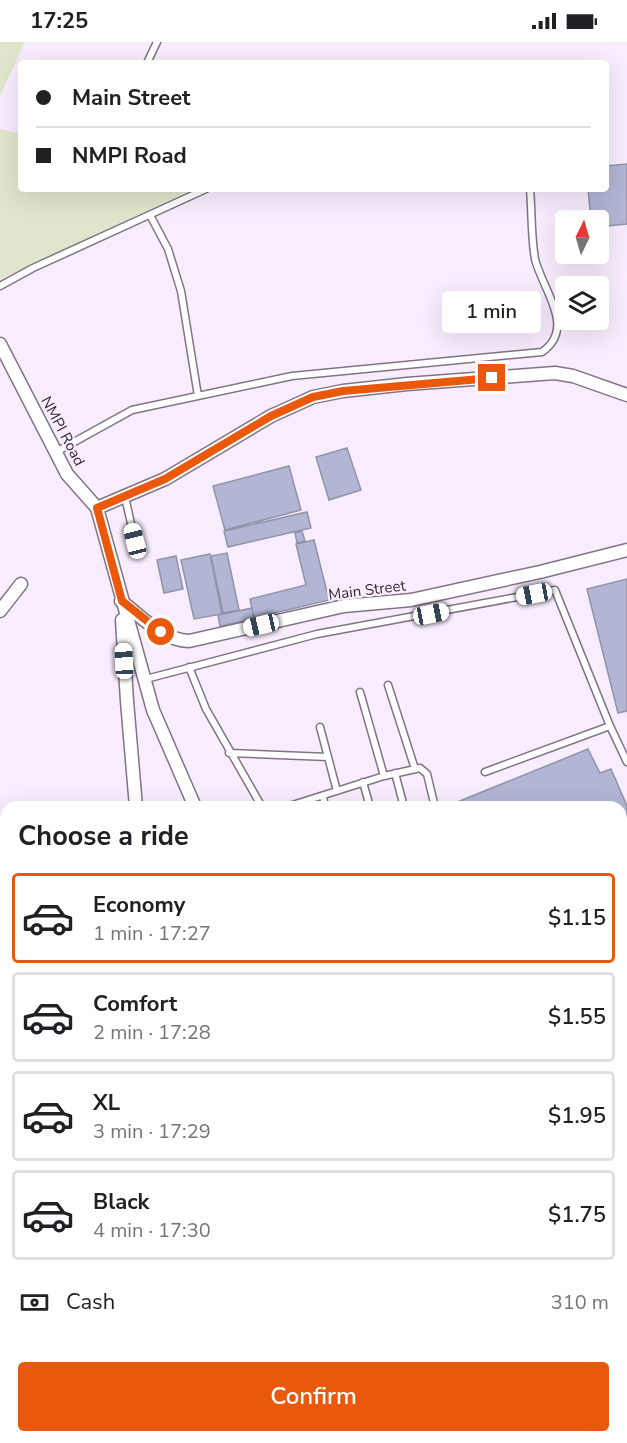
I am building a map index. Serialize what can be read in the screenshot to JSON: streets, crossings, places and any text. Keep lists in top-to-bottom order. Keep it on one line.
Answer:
{"streets":{"street":["NMPI Road","Main Street"]},"north":"top","page":{"status":"17:25","banner":["Main Street","NMPI Road"],"bubble":"1 min","heading":"Choose a ride","list":[{"name":"Economy","note":"1 min · 17:27","value":"$1.15"},{"name":"Comfort","note":"2 min · 17:28","value":"$1.55"},{"name":"XL","note":"3 min · 17:29","value":"$1.95"},{"name":"Black","note":"4 min · 17:30","value":"$1.75"}],"pay":["Cash","310 m"],"buttons":"Confirm"}}
